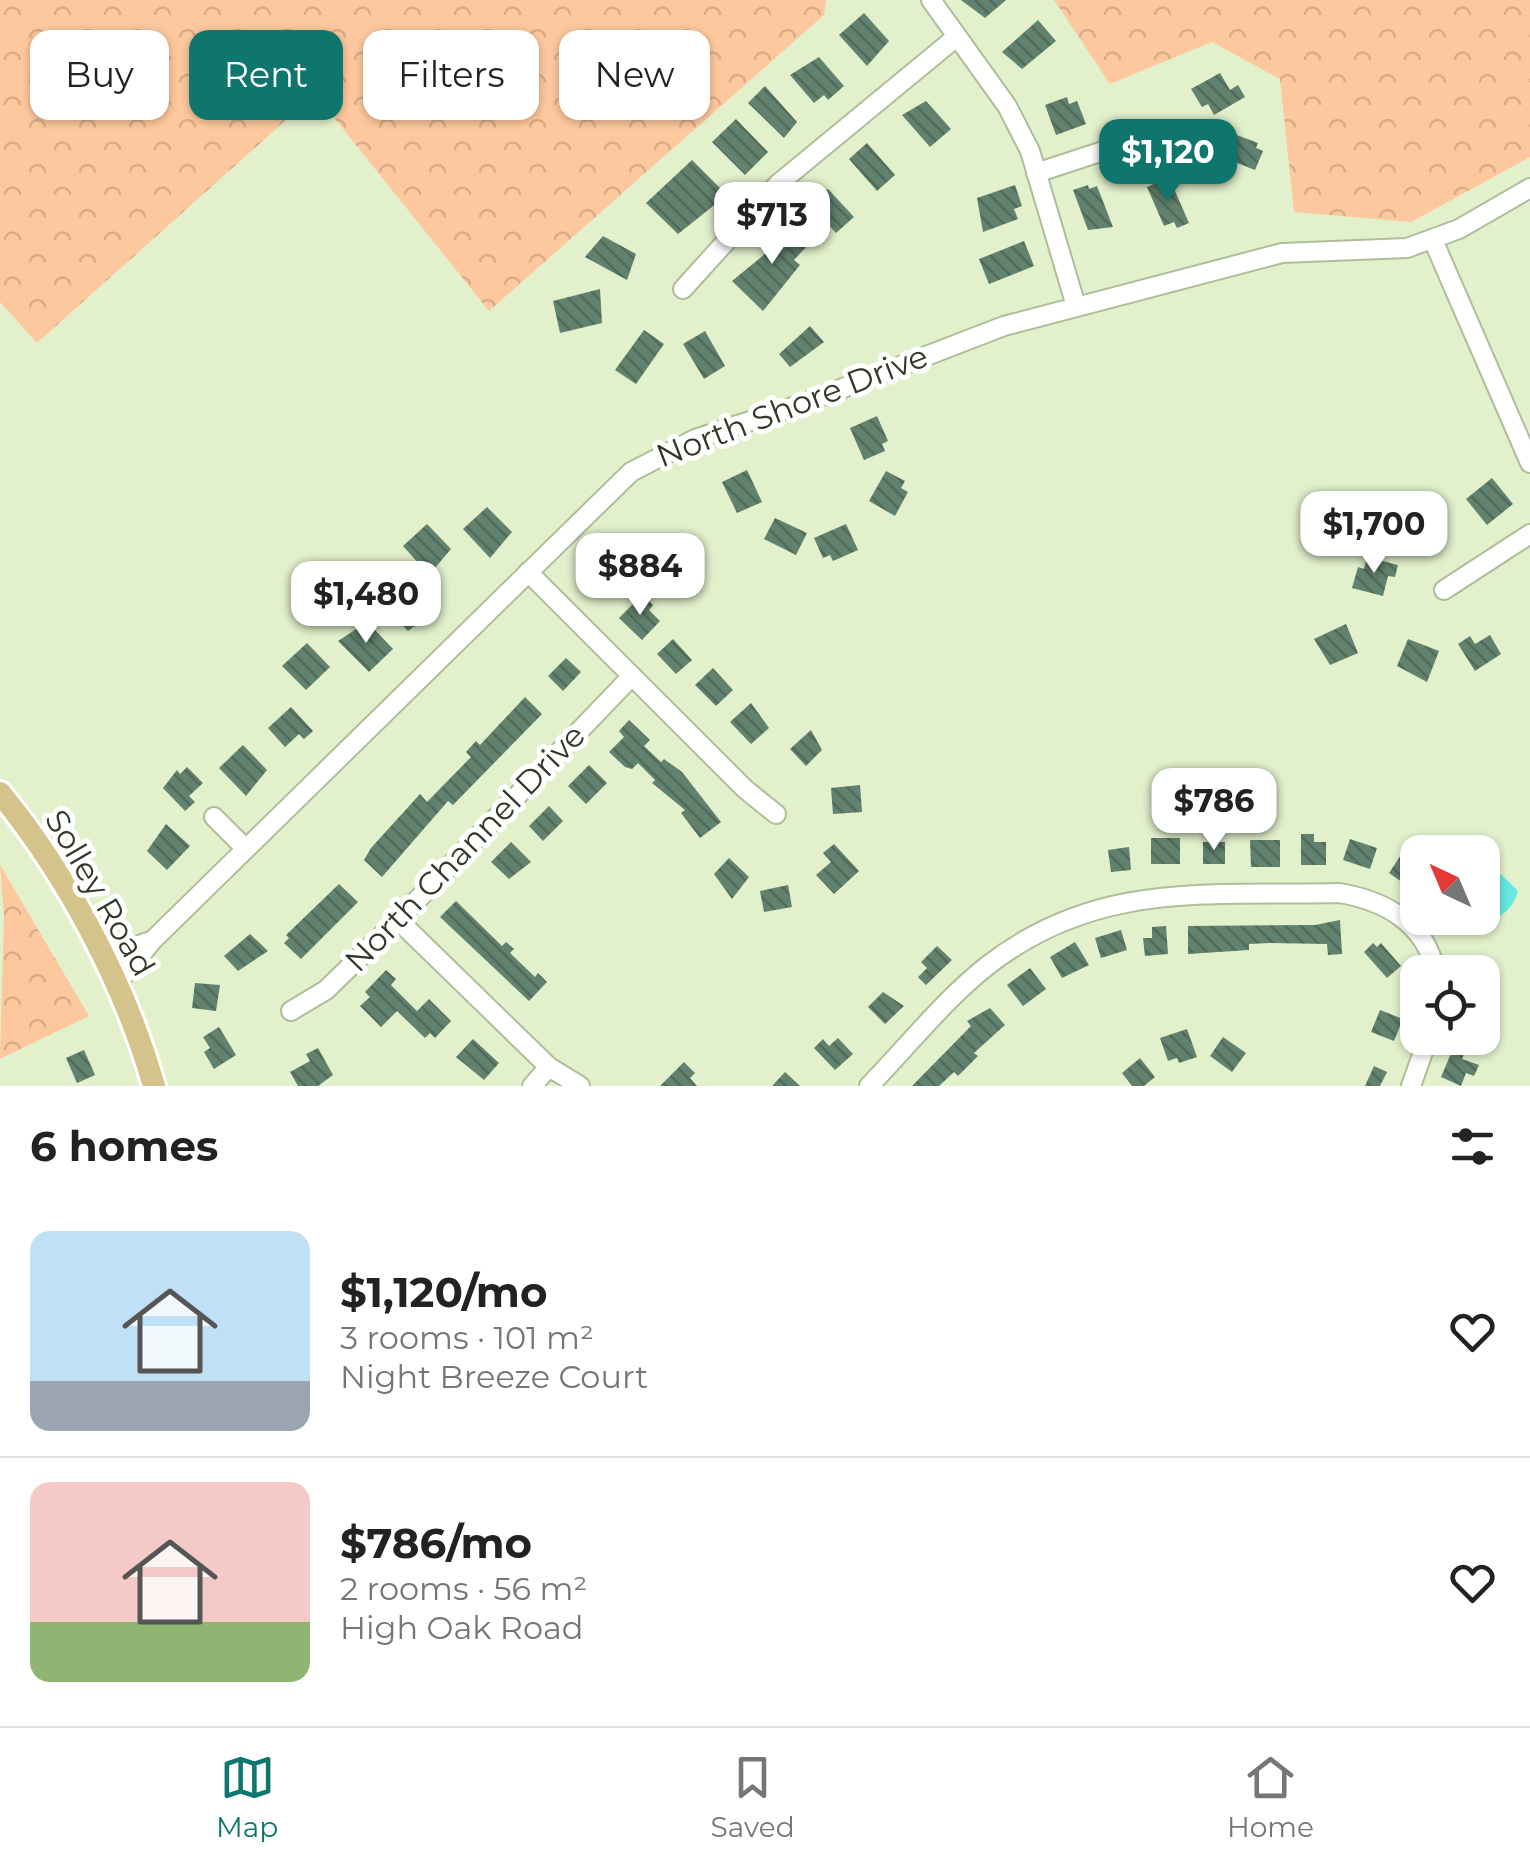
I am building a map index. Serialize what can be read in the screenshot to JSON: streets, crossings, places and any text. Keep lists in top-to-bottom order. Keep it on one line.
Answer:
{"streets":{"main road":["Solley Road"],"street":["North Shore Drive","North Channel Drive"]},"crossings":[["North Shore Drive","Solley Road"]],"north":"top left","page":{"chip":["Buy","Rent","Filters","New"],"price":["$1,120","$713","$1,700","$884","$1,480","$786"],"heading":"6 homes","list":[{"name":"$1,120/mo","note":"3 rooms · 101 m² · Night Breeze Court"},{"name":"$786/mo","note":"2 rooms · 56 m² · High Oak Road"}],"tabs":["Map","Saved","Home"]}}
